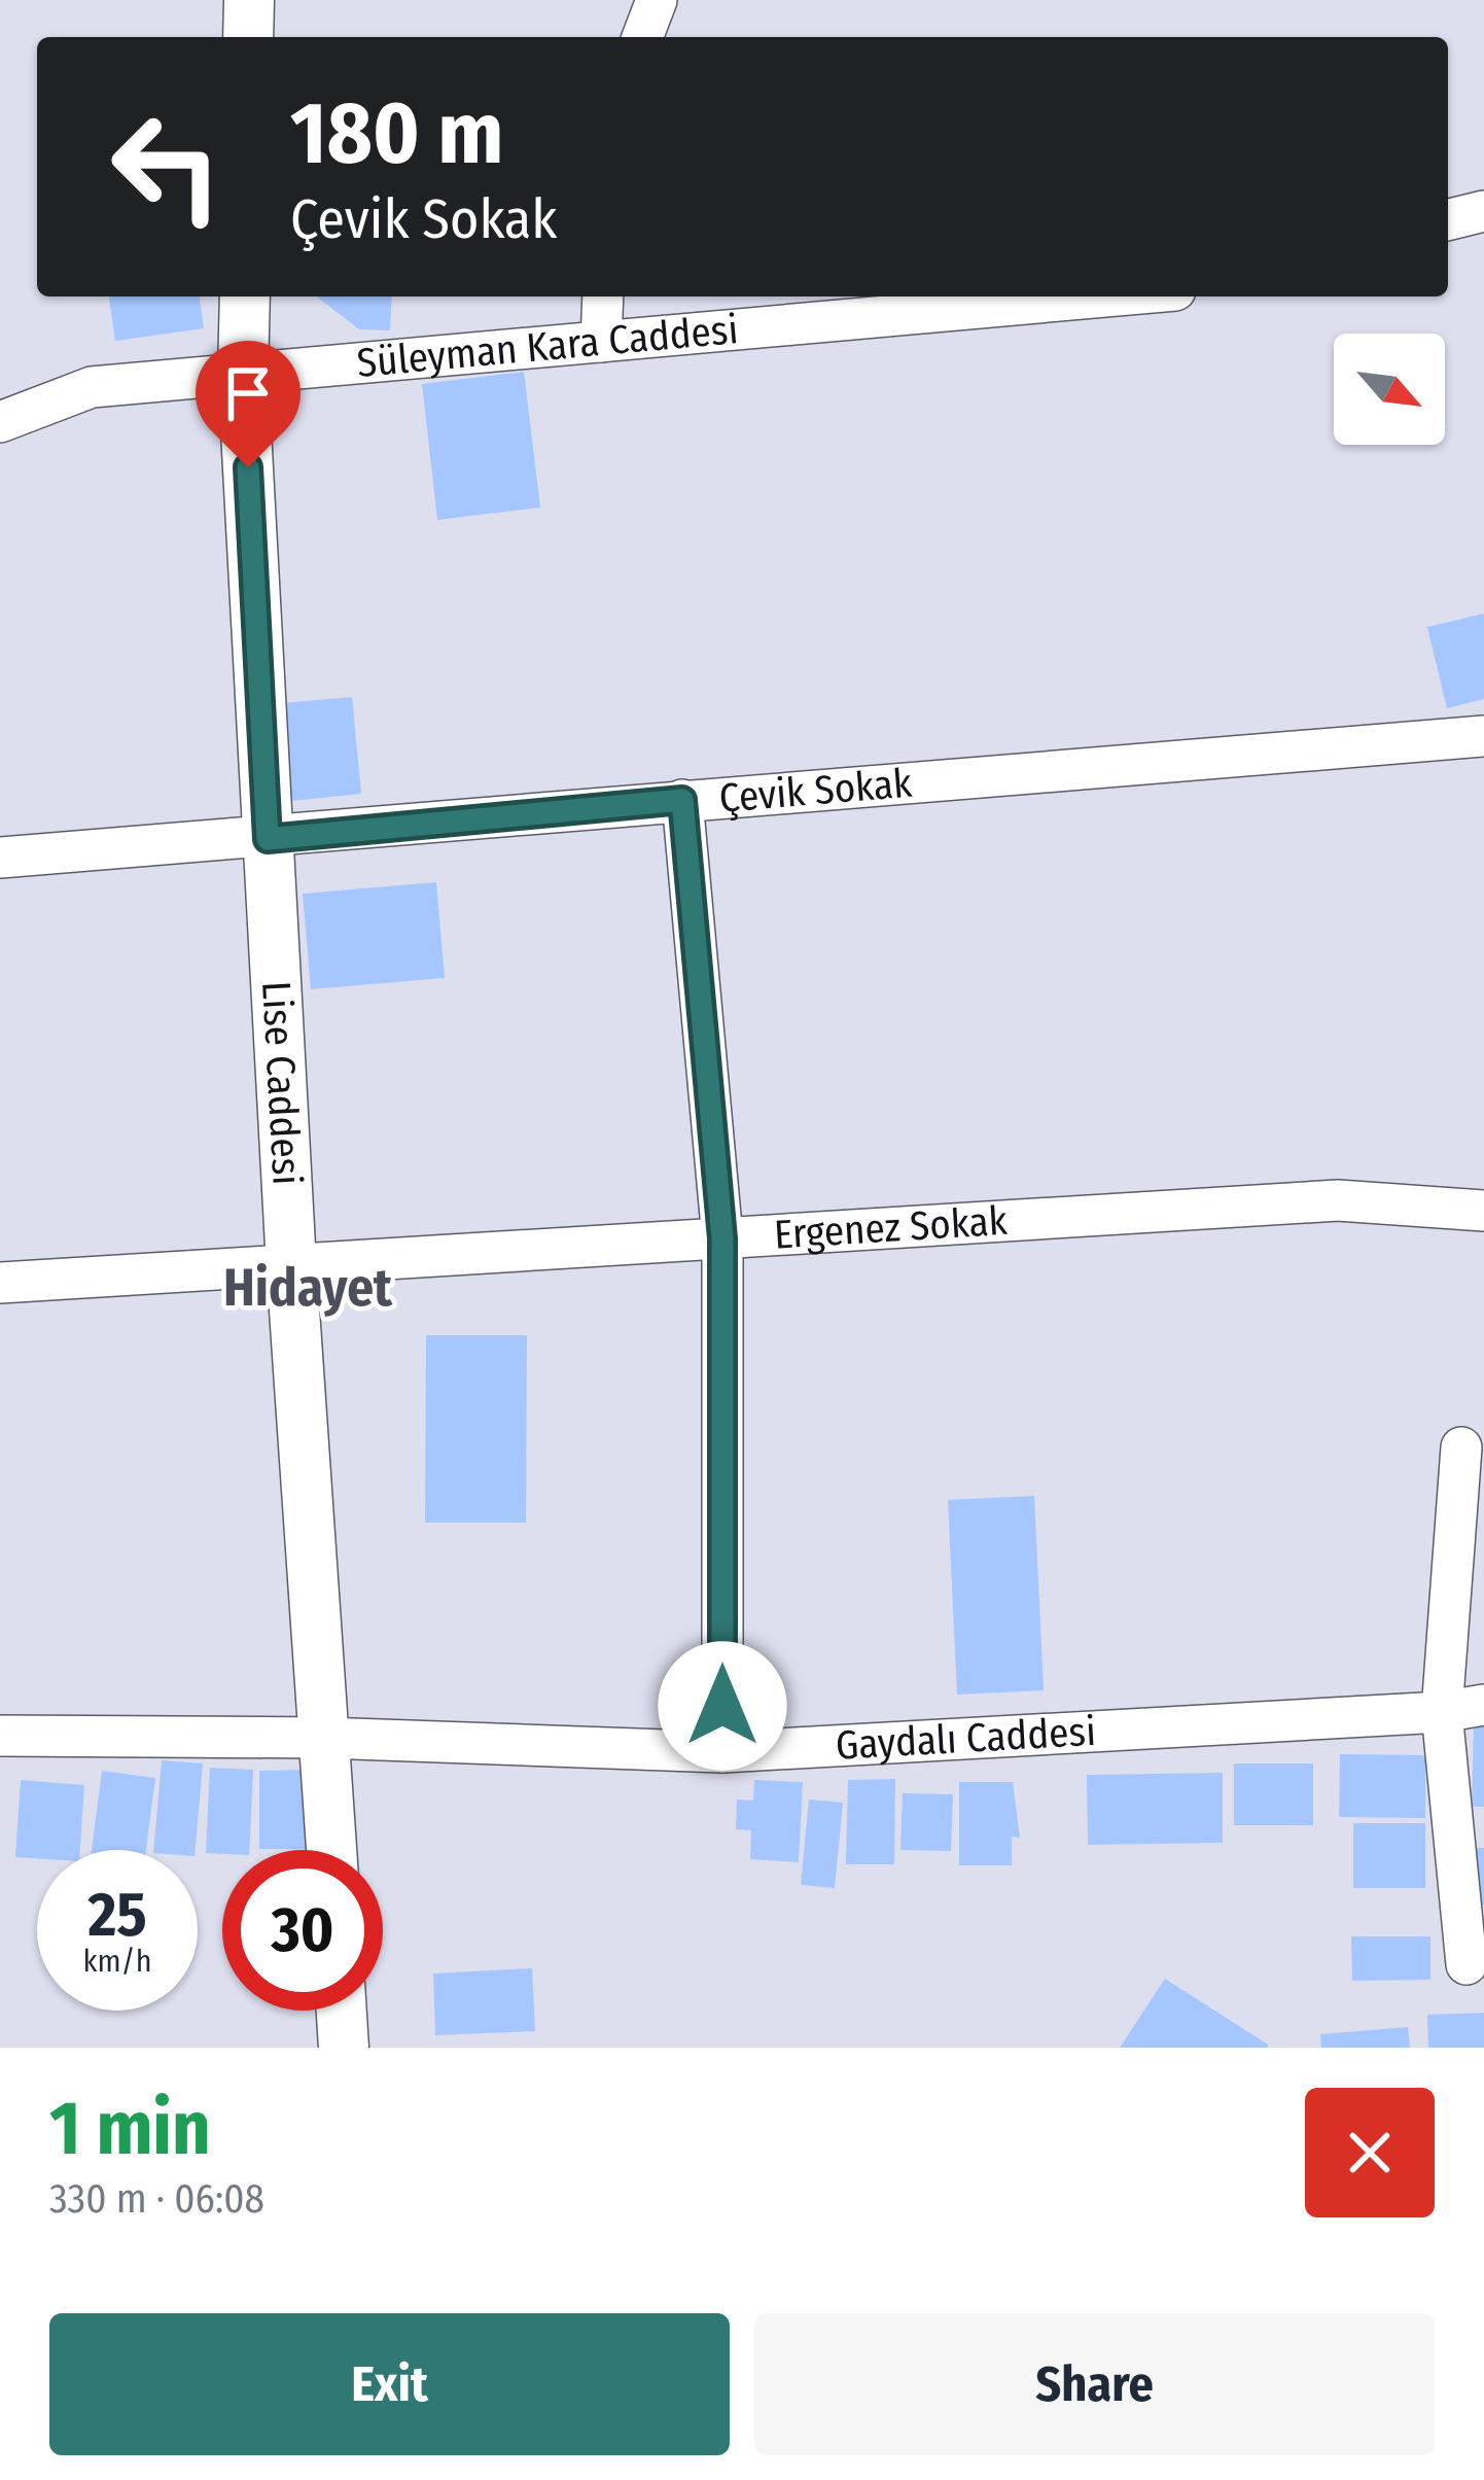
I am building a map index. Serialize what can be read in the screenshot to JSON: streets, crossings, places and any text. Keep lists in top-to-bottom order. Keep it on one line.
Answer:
{"streets":{"street":["Süleyman Kara Caddesi","Çevik Sokak","Lise Caddesi","Ergenez Sokak","Gaydalı Caddesi"]},"crossings":[["Süleyman Kara Caddesi","Lise Caddesi"],["Çevik Sokak","Lise Caddesi"],["Lise Caddesi","Ergenez Sokak"],["Lise Caddesi","Gaydalı Caddesi"]],"districts":["Hidayet"],"north":"bottom right","page":{"turn":["180 m","Çevik Sokak"],"speed":"25 km/h","limit":"30","heading":["1 min","330 m · 06:08"],"buttons":["Exit","Share"]}}
